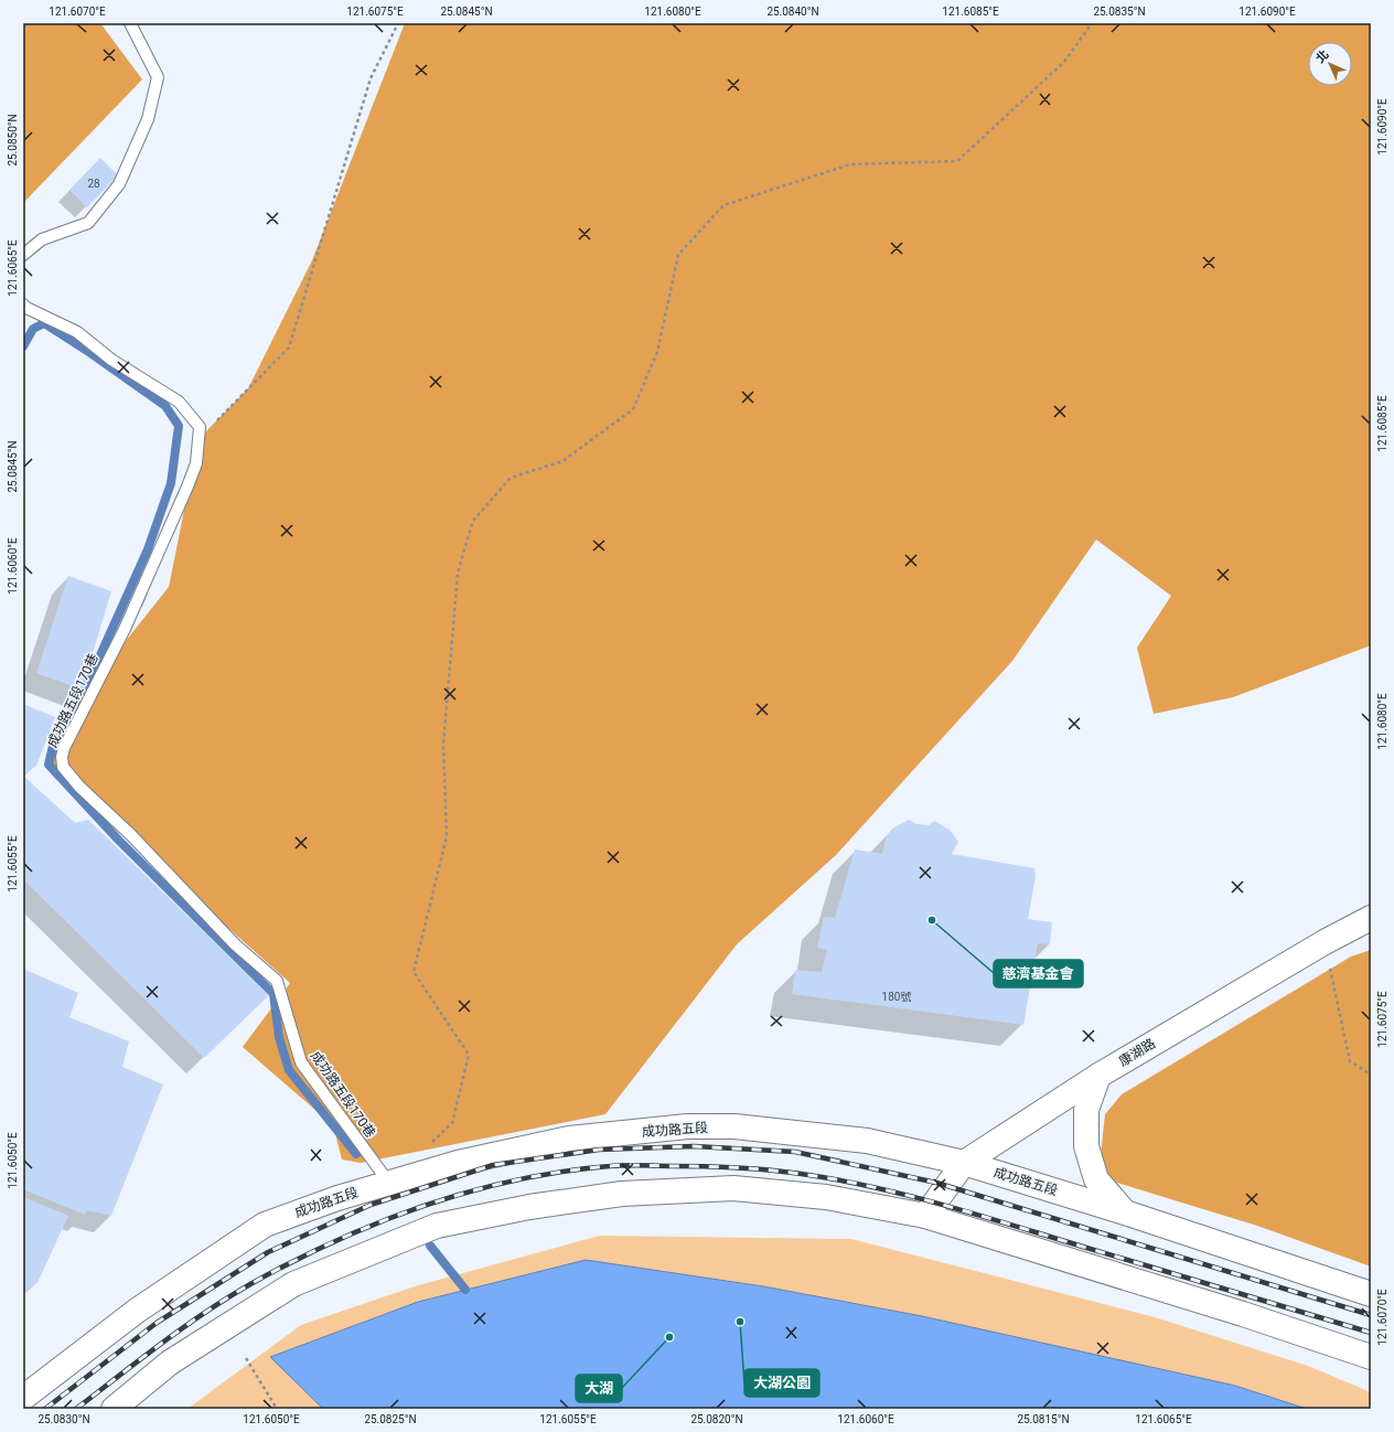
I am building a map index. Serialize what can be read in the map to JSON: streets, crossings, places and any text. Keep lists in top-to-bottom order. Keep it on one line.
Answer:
{"streets":{"main road":["康湖路","成功路五段"],"lane":["成功路五段170巷"]},"crossings":[["成功路五段170巷","成功路五段"],["康湖路","成功路五段"]],"places":["慈濟基金會","大湖公園","大湖"],"house_numbers":["28","180號"],"north":"top left","coordinates":["121.6070°E","121.6075°E","25.0845°N","121.6080°E","25.0840°N","121.6085°E","25.0835°N","121.6090°E","25.0850°N","121.6065°E","121.6060°E","121.6055°E","121.6050°E","25.0830°N","25.0825°N","25.0820°N","25.0815°N"]}
